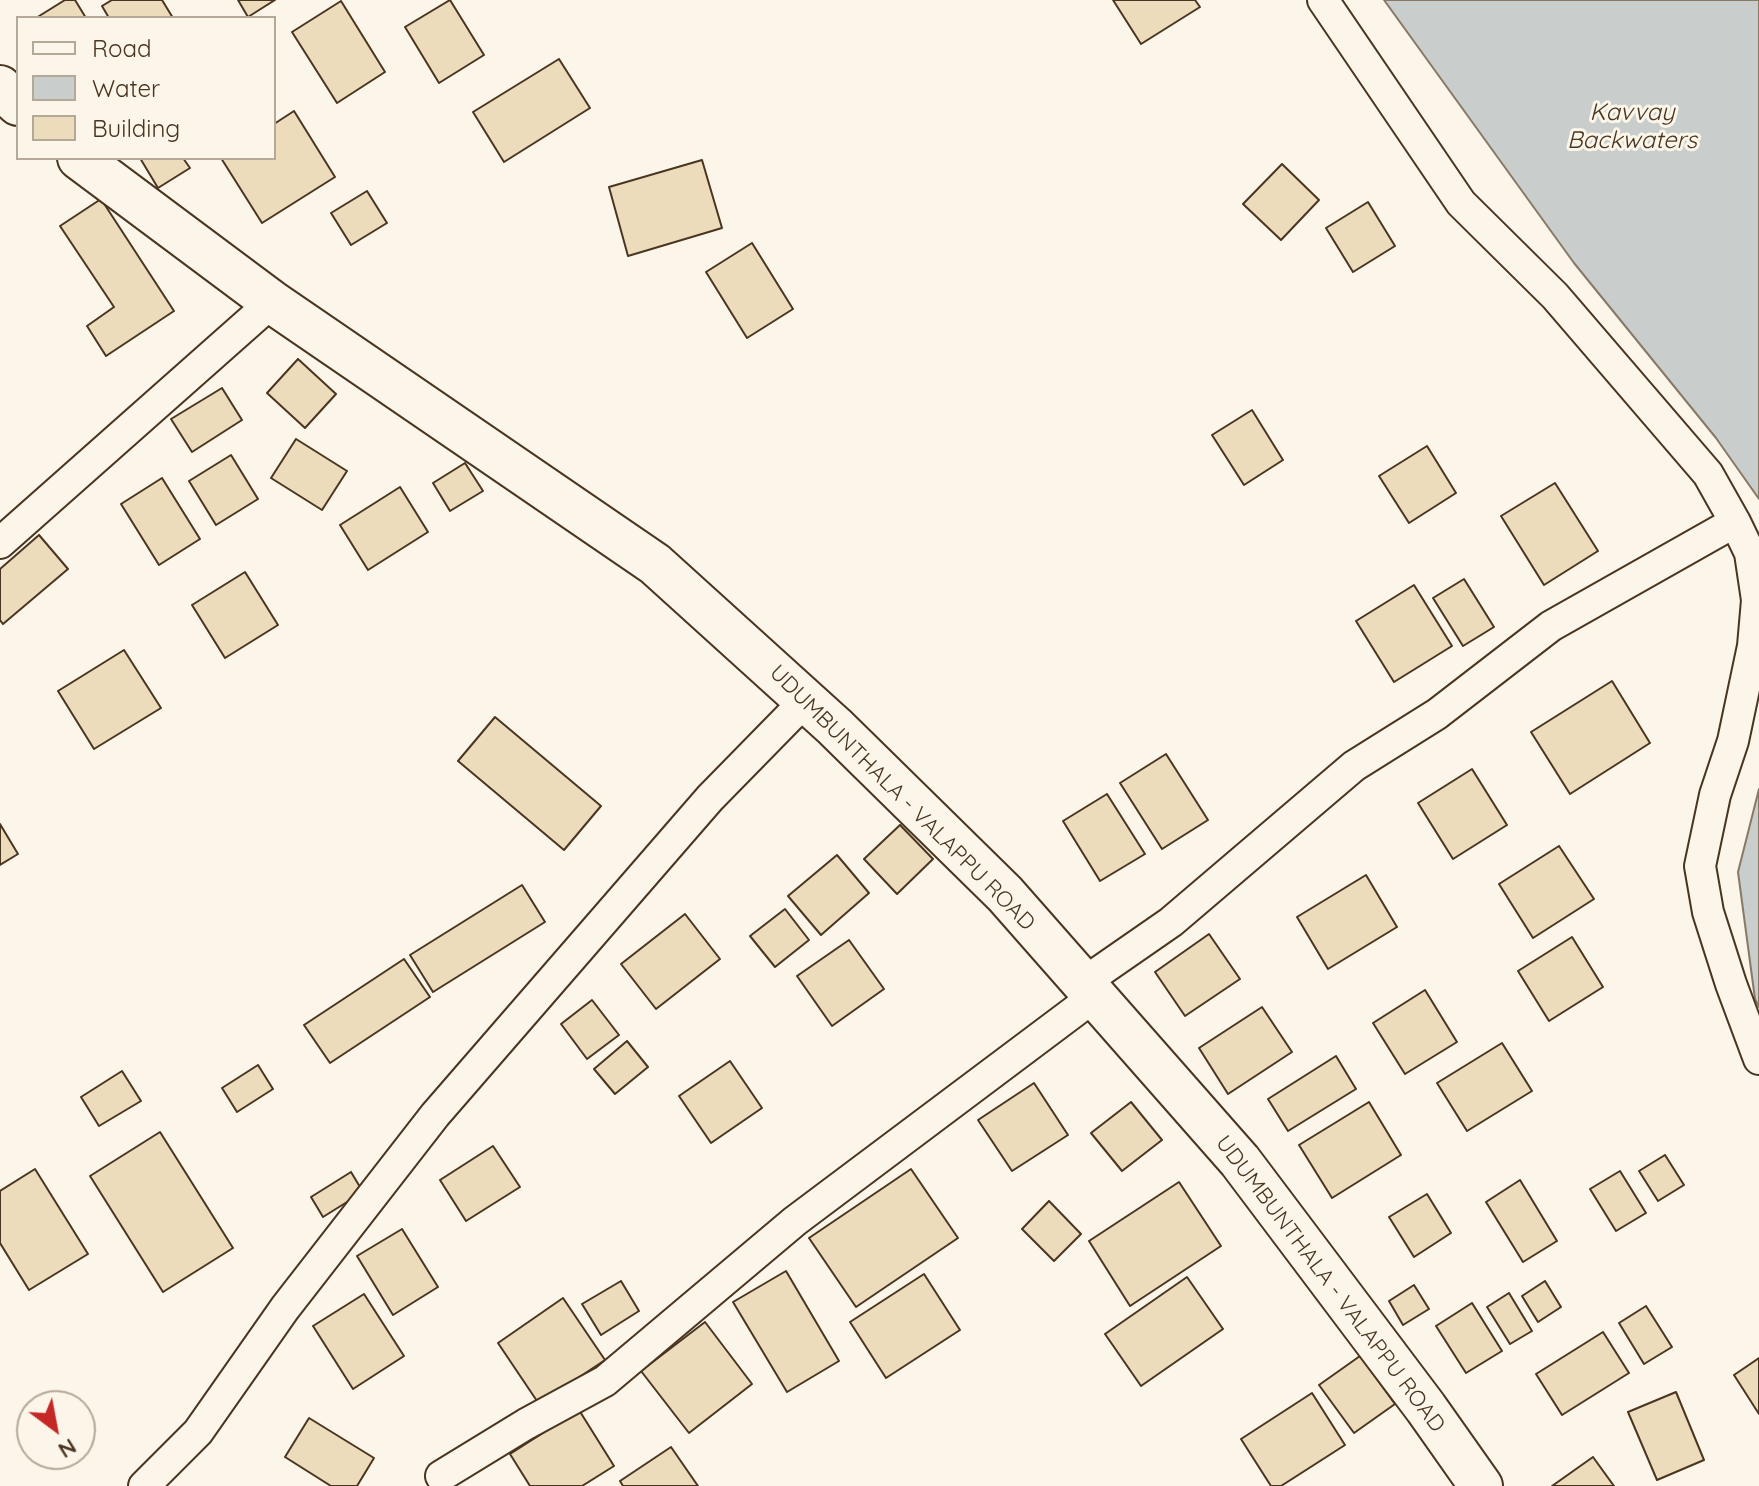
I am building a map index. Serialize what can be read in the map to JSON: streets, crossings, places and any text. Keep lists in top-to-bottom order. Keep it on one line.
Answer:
{"streets":{"main road":["UDUMBUNTHALA - VALAPPU ROAD"]},"water":["Kavvay Backwaters"],"legend":["Road","Water","Building"],"north":"bottom right"}
